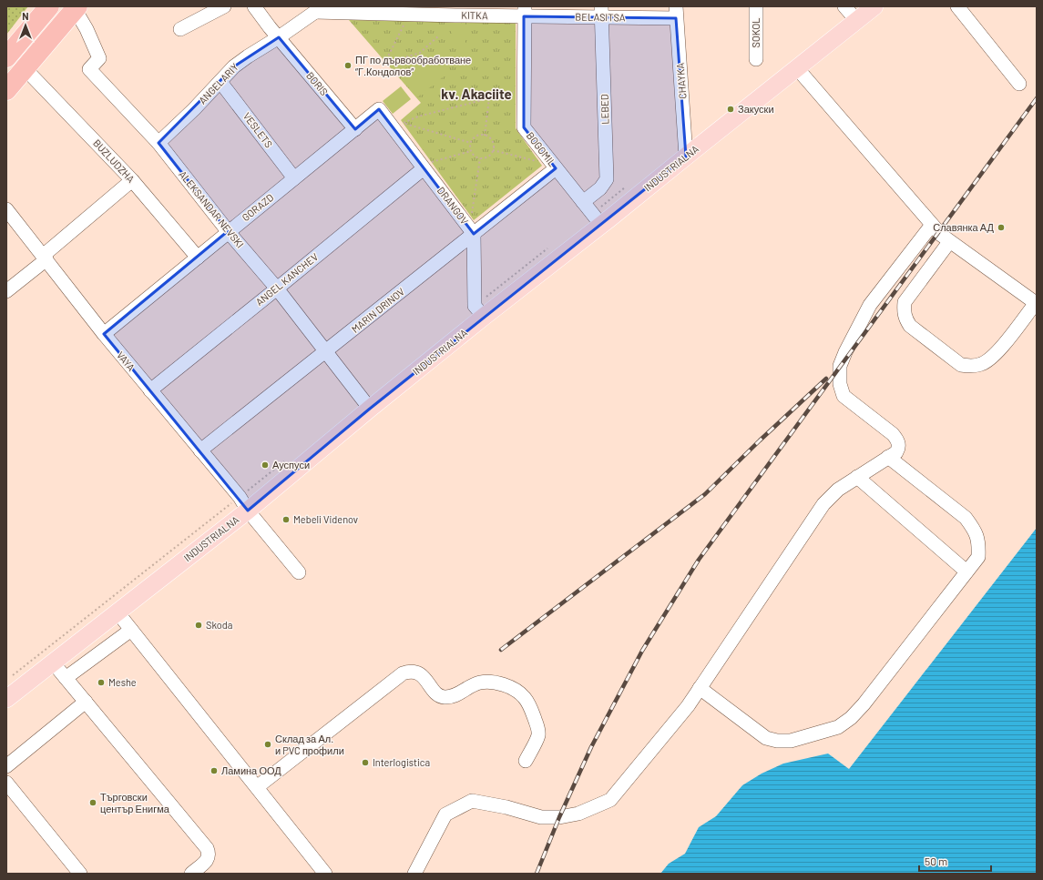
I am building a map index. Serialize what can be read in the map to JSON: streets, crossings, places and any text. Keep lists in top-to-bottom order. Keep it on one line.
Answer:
{"streets":{"main road":["INDUSTRIALNA"],"street":["KITKA","BELASITSA","SOKOL","CHAYKA","ANGELARIY","BORIS","LEBED","VESLETS","BOGOMIL","BUZLUDZHA","DRANGOV","GORAZD","ALEKSANDAR NEVSKI","ANGEL KANCHEV","MARIN DRINOV","VAYA"]},"crossings":[["KITKA","BELASITSA"],["KITKA","ANGELARIY"],["KITKA","BOGOMIL"],["BELASITSA","CHAYKA"],["BELASITSA","LEBED"],["BELASITSA","BOGOMIL"],["CHAYKA","INDUSTRIALNA"],["ANGELARIY","BORIS"],["ANGELARIY","VESLETS"],["ANGELARIY","ALEKSANDAR NEVSKI"],["BORIS","GORAZD"],["LEBED","BOGOMIL"],["VESLETS","GORAZD"],["BOGOMIL","INDUSTRIALNA"],["BOGOMIL","MARIN DRINOV"],["BUZLUDZHA","GORAZD"],["INDUSTRIALNA","DRANGOV"],["INDUSTRIALNA","ALEKSANDAR NEVSKI"],["INDUSTRIALNA","VAYA"],["DRANGOV","GORAZD"],["DRANGOV","ANGEL KANCHEV"],["DRANGOV","MARIN DRINOV"],["GORAZD","ALEKSANDAR NEVSKI"],["GORAZD","VAYA"],["ALEKSANDAR NEVSKI","ANGEL KANCHEV"],["ALEKSANDAR NEVSKI","MARIN DRINOV"],["ANGEL KANCHEV","VAYA"],["MARIN DRINOV","VAYA"]],"districts":["kv. Akaciite"],"places":["ПГ по дървообработване “Г.Кондолов”","Закуски","Славянка АД","Ауспуси","Mebeli Videnov","Skoda","Meshe","Склад за Ал. и PVC профили","Interlogistica","Ламина ООД","Търговски център Енигма"],"scale_bar":"50 m","north":"top"}
